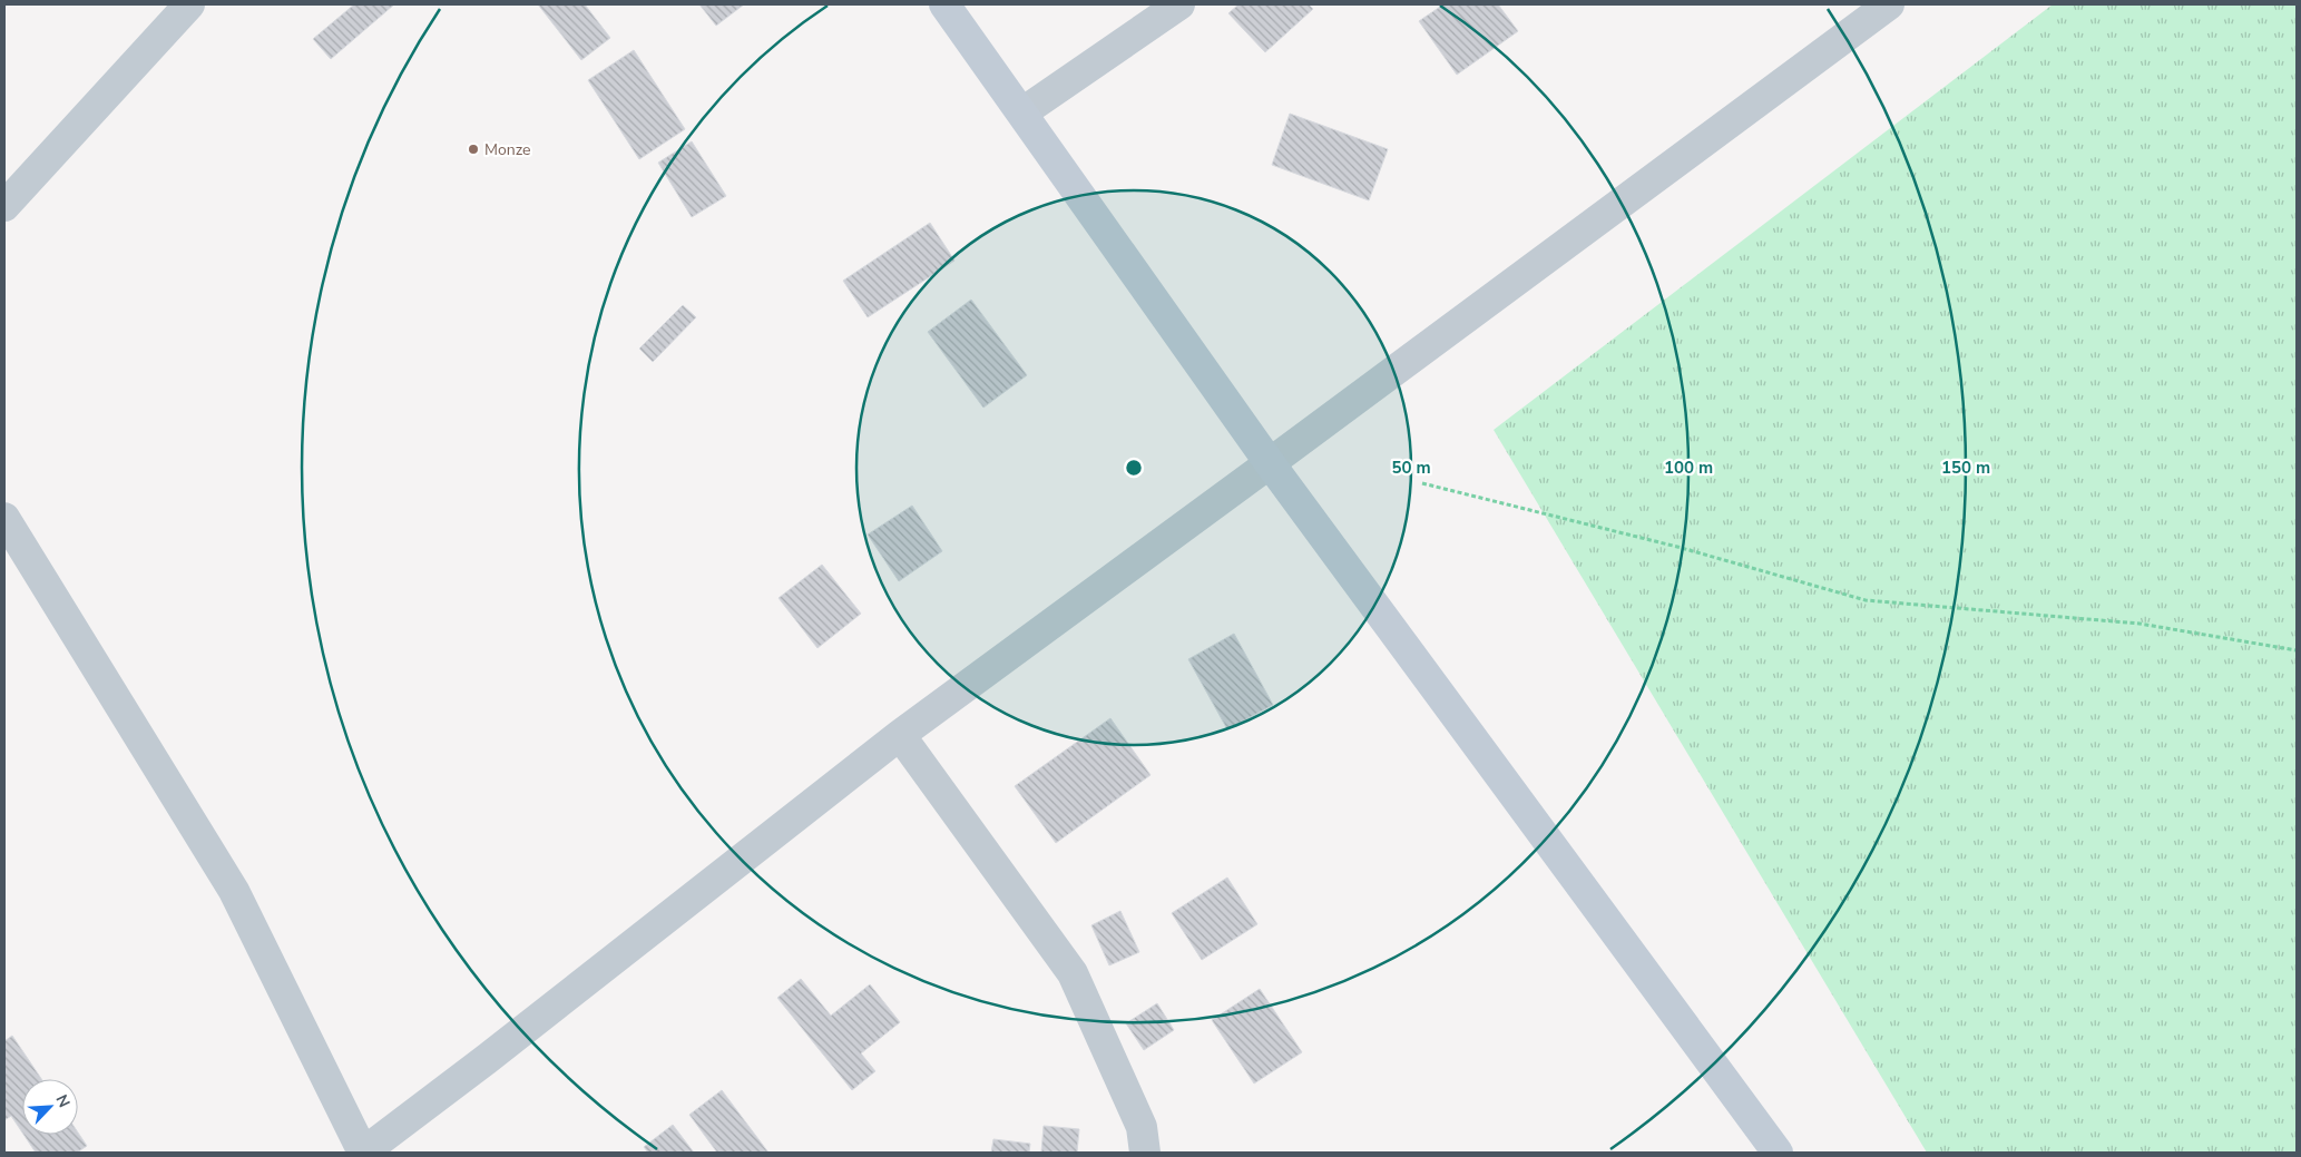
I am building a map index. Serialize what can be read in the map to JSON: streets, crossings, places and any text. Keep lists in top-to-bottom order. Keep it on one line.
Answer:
{"places":["Monze"],"north":"top right","rings":["50 m","100 m","150 m"]}
